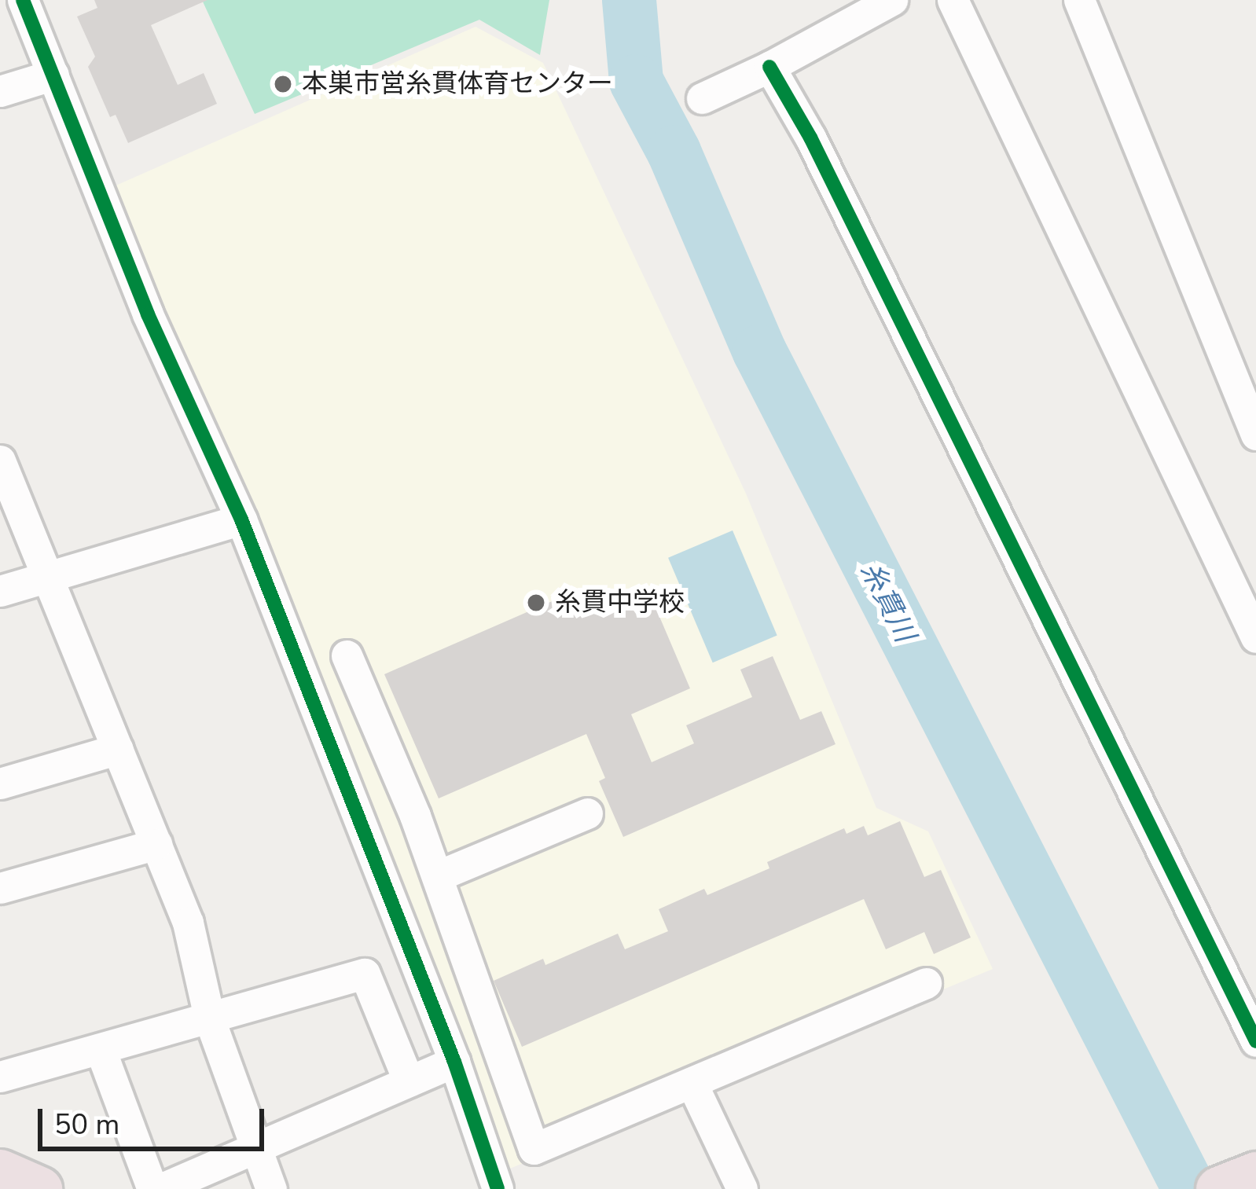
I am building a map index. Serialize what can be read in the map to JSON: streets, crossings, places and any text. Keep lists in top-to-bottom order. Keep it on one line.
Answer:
{"water":["糸貫川"],"places":["本巣市営糸貫体育センター","糸貫中学校"],"scale_bar":"50 m"}
